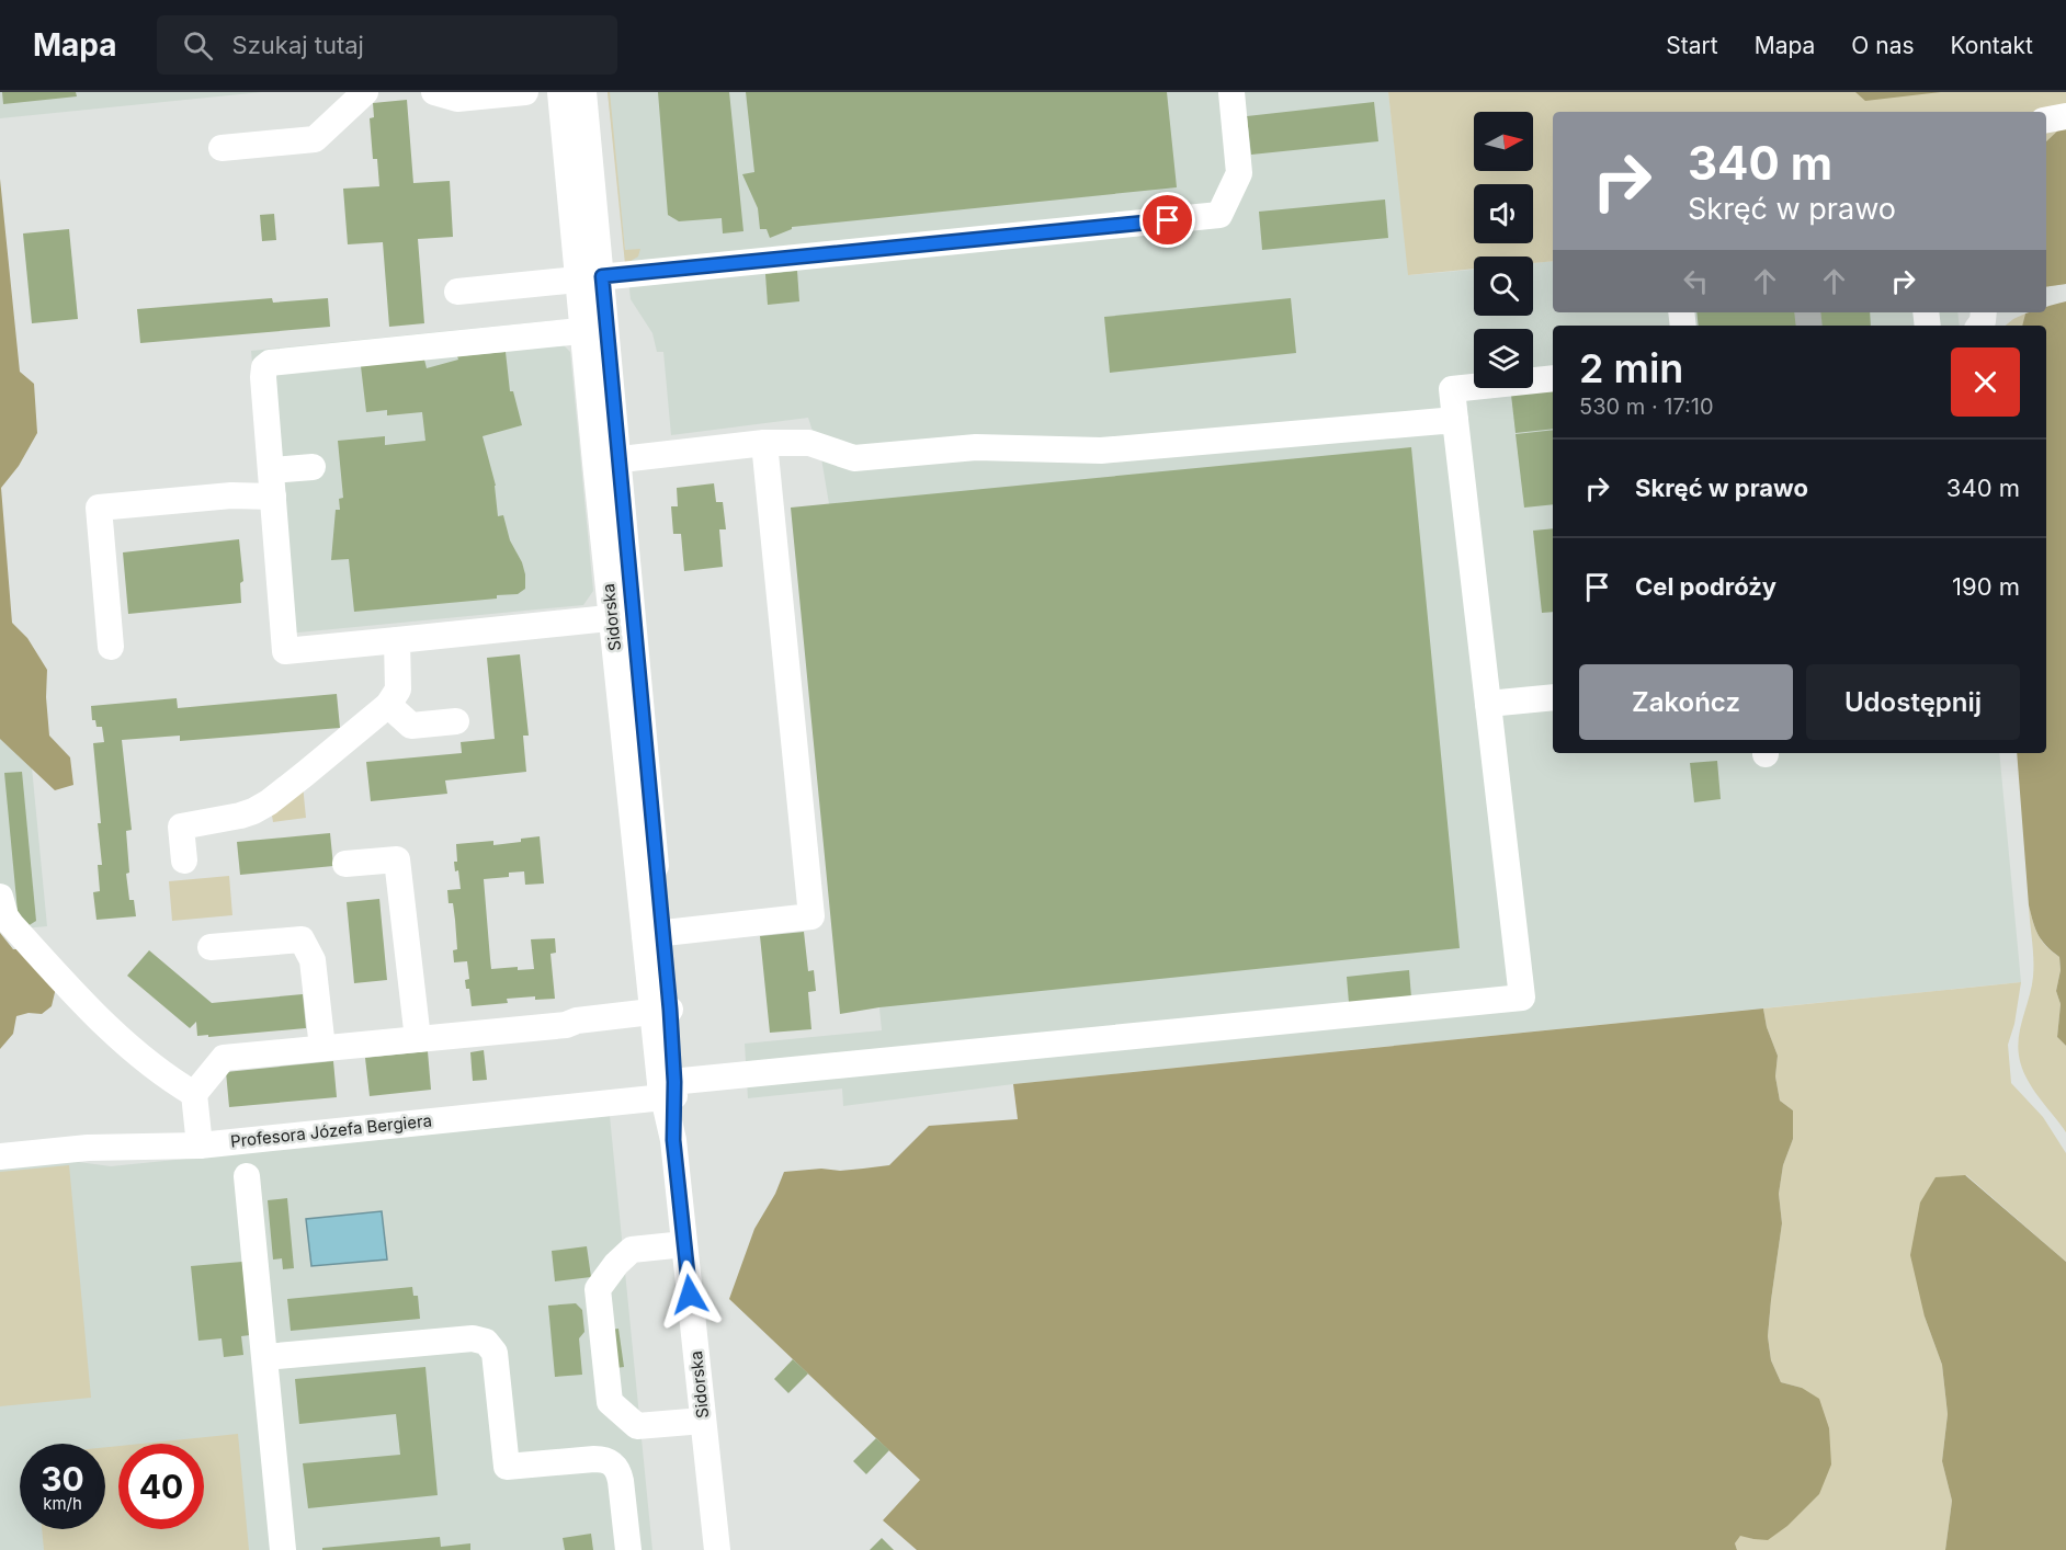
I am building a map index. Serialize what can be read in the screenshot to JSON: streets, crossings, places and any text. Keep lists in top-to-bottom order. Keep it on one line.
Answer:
{"streets":{"street":["Sidorska","Profesora Józefa Bergiera"]},"crossings":[["Sidorska","Profesora Józefa Bergiera"]],"north":"right","page":{"header":"Mapa","search":"Szukaj tutaj","nav":["Start","Mapa","O nas","Kontakt"],"turn":["340 m","Skręć w prawo"],"heading":["2 min","530 m · 17:10"],"list":[{"name":"Skręć w prawo","value":"340 m"},{"name":"Cel podróży","value":"190 m"}],"buttons":["Zakończ","Udostępnij"],"speed":"30 km/h","limit":"40"}}
